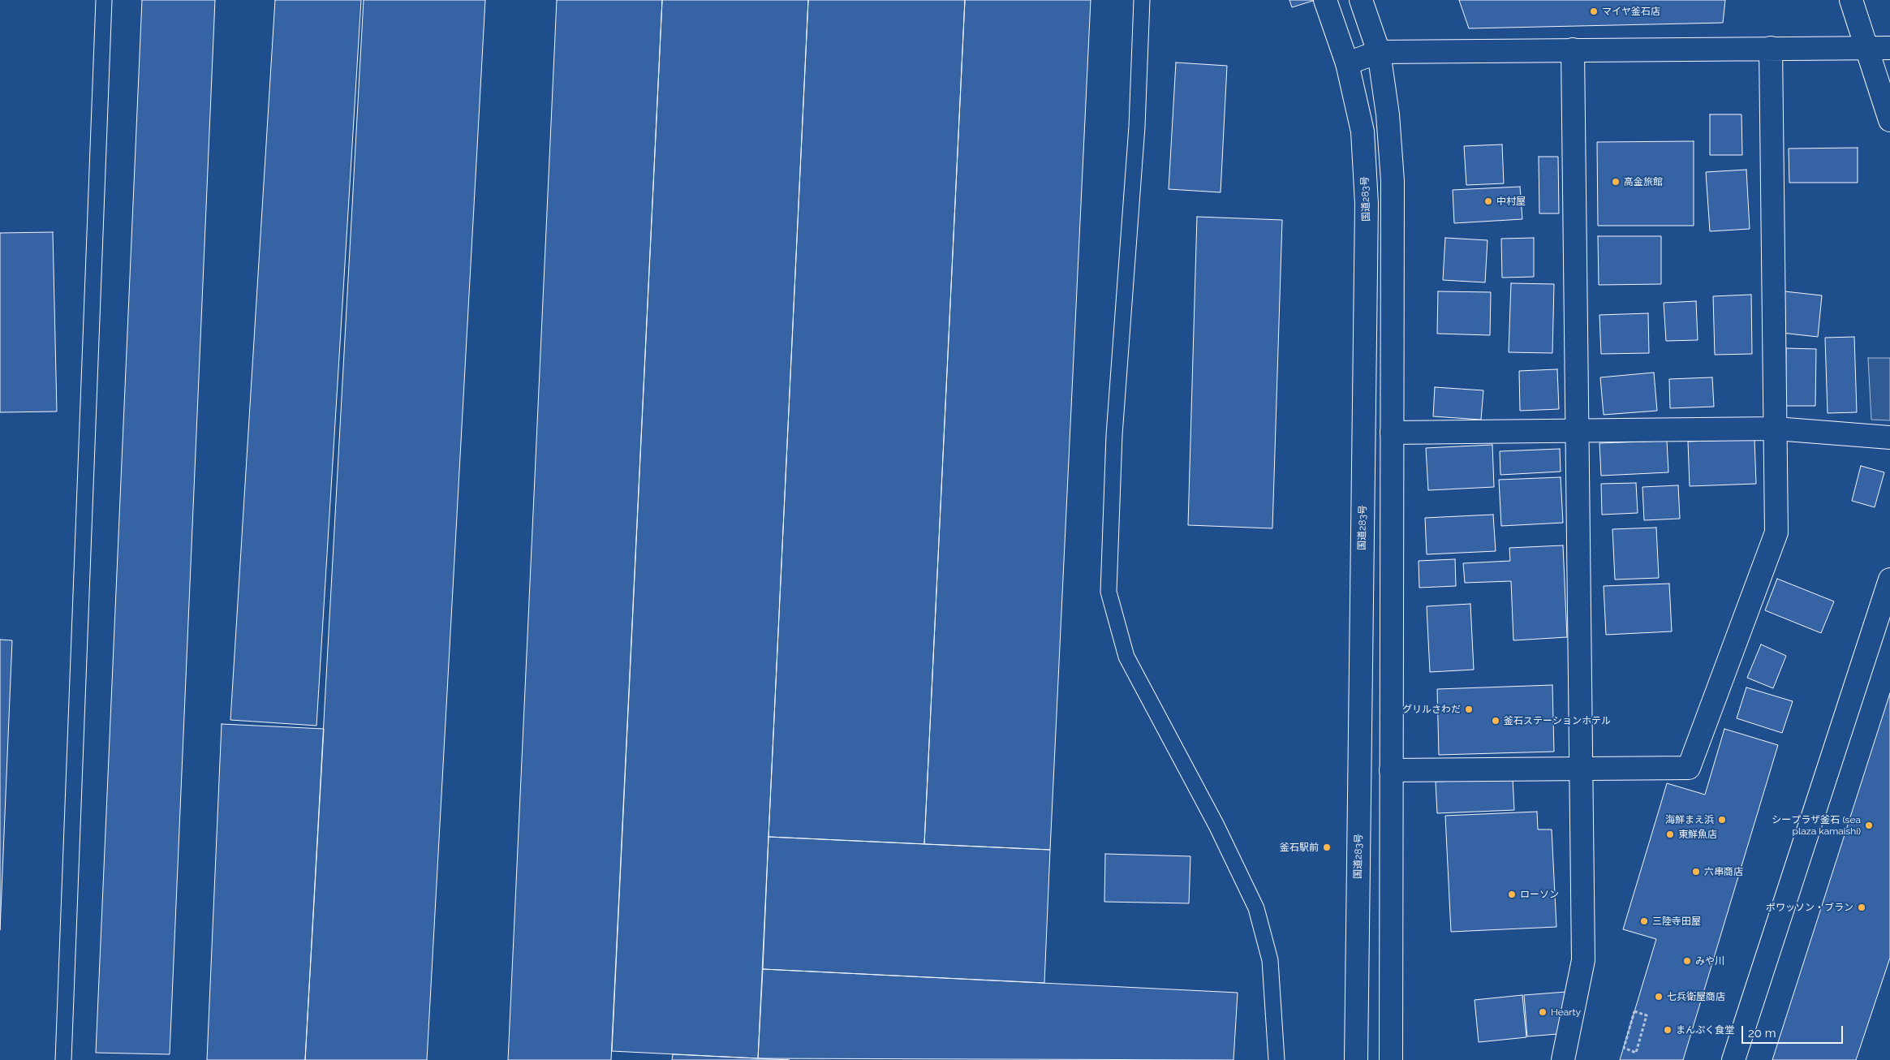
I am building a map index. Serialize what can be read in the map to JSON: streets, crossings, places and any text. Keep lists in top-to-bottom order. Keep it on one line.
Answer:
{"streets":{"main road":["国道283号"]},"places":["マイヤ釜石店","高金旅館","中村屋","グリルさわだ","釜石ステーションホテル","海鮮まえ浜","シープラザ釜石 (sea plaza kamaishi)","東鮮魚店","釜石駅前","六串商店","ローソン","ポワッソン・ブラン","三陸寺田屋","みや川","七兵衛屋商店","Hearty","まんぷく食堂"],"scale_bar":"20 m"}
